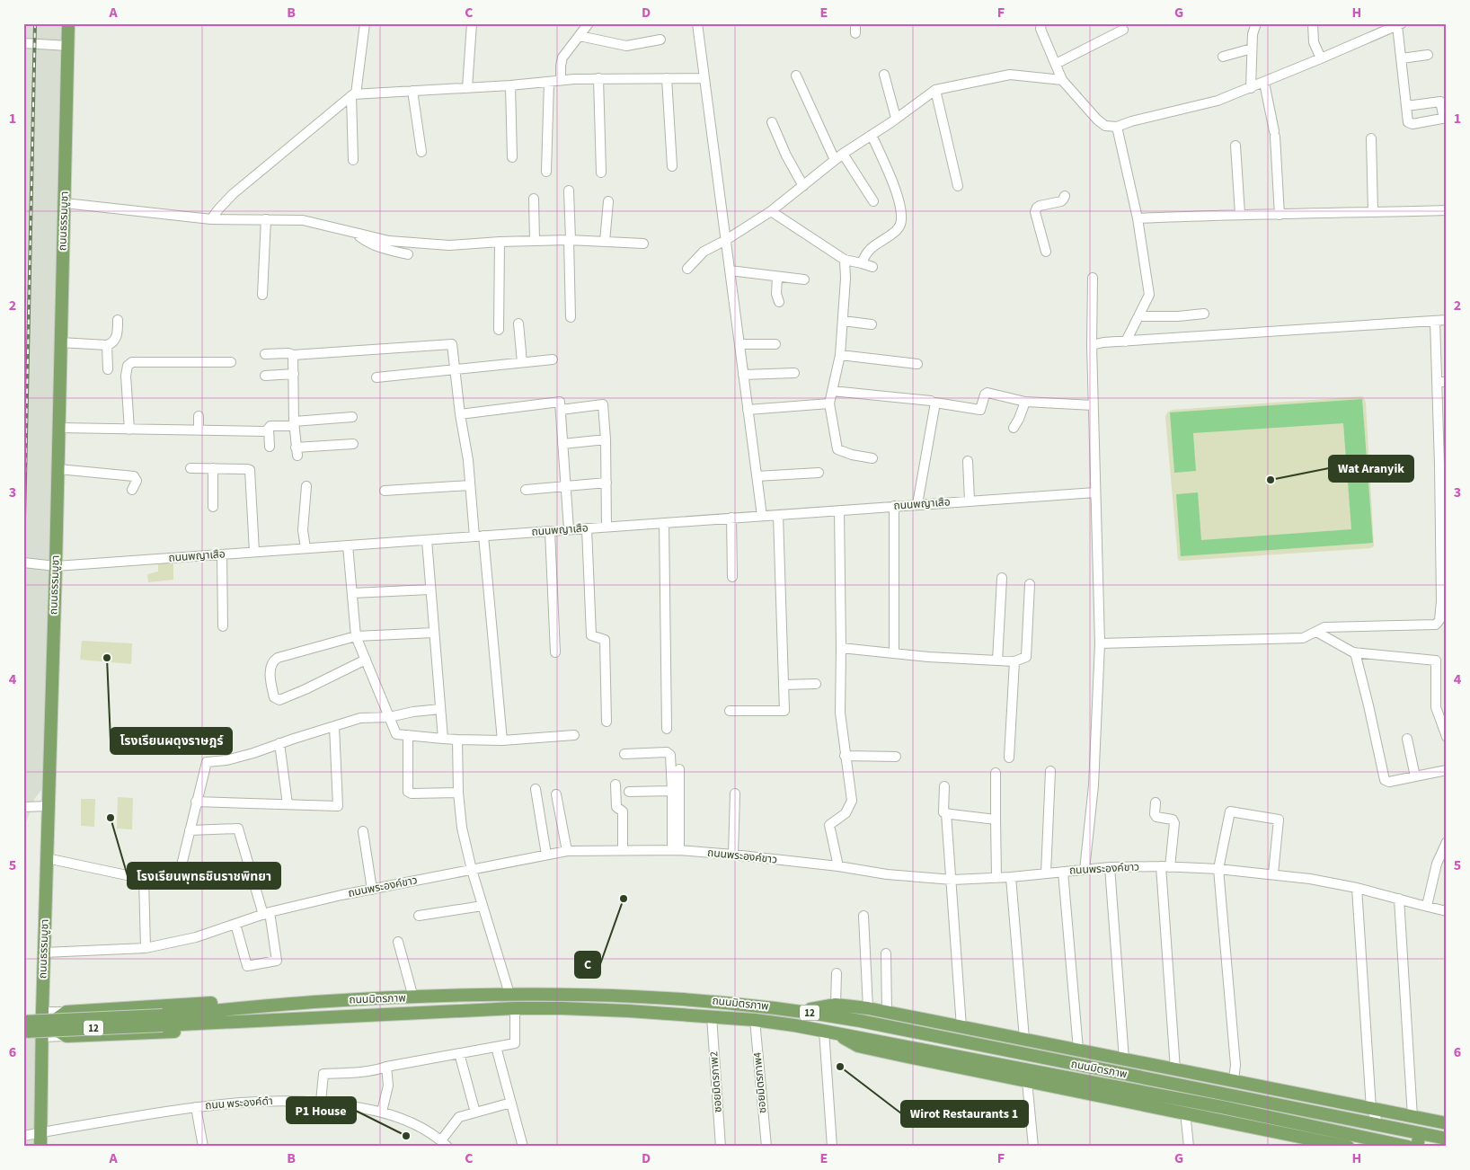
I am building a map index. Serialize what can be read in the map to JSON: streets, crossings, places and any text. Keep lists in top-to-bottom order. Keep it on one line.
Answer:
{"streets":{"main road":["ถนนธรรมบูชา","ถนนมิตรภาพ","12"],"street":["ถนนพญาเสือ","ถนนพระองค์ขาว","ซอยมิตรภาพ2","ซอยมิตรภาพ4","ถนน พระองค์ดำ"]},"crossings":[["ถนนธรรมบูชา","ถนนพญาเสือ"],["ถนนธรรมบูชา","ถนนพระองค์ขาว"],["ถนนธรรมบูชา","ถนน พระองค์ดำ"],["ถนนมิตรภาพ","ซอยมิตรภาพ2"],["ถนนมิตรภาพ","ซอยมิตรภาพ4"]],"places":["Wat Aranyik","โรงเรียนผดุงราษฎร์","โรงเรียนพุทธชินราชพิทยา","C","Wirot Restaurants 1","P1 House"],"grid":{"columns":["A","B","C","D","E","F","G","H"],"rows":["1","2","3","4","5","6"]}}
